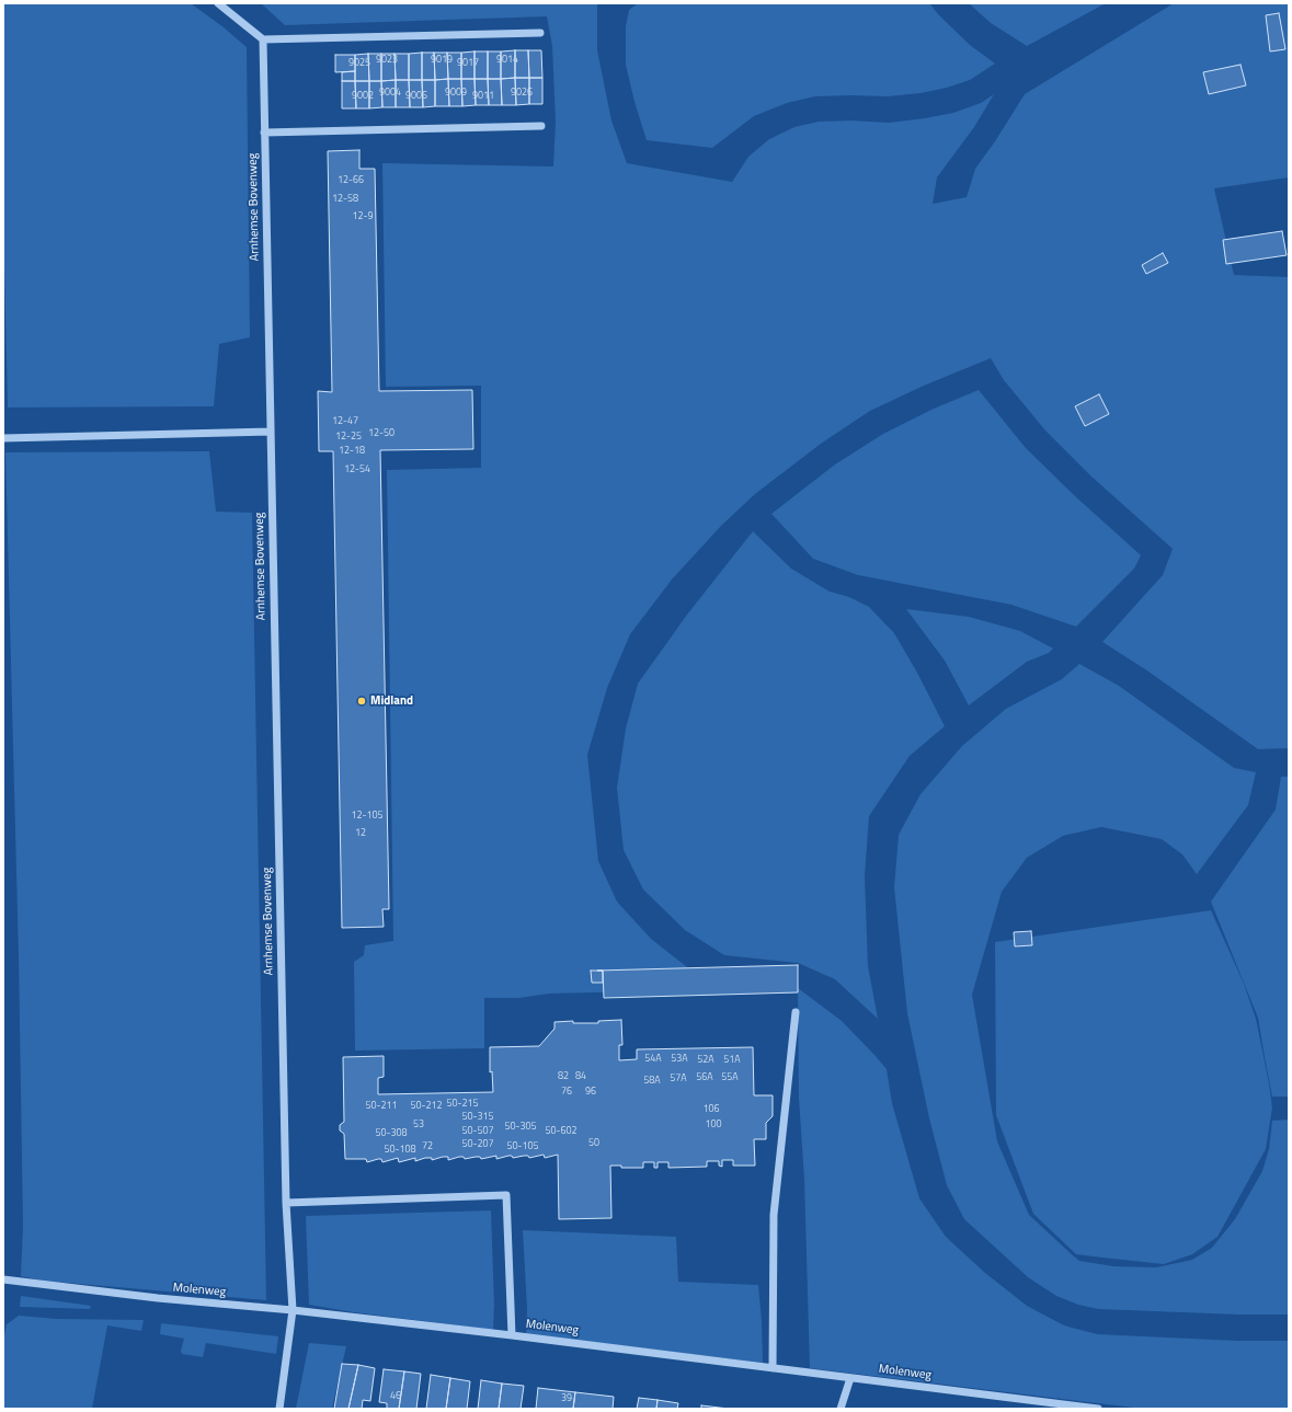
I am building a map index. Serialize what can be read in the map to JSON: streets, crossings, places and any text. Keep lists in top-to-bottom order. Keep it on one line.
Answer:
{"streets":{"street":["Arnhemse Bovenweg","Molenweg"]},"crossings":[["Arnhemse Bovenweg","Molenweg"]],"places":["Midland"],"house_numbers":["9023","9019","9014","9025","9017","9004","9009","9026","9002","9006","9011","12-66","12-58","12-9","12-47","12-50","12-25","12-18","12-54","12-105","12","54A","53A","52A","51A","82","84","56A","55A","57A","58A","76","96","50-215","50-211","50-212","106","50-315","53","100","50-305","50-507","50-602","50-308","50","50-207","72","50-105","50-108","46","39"]}
